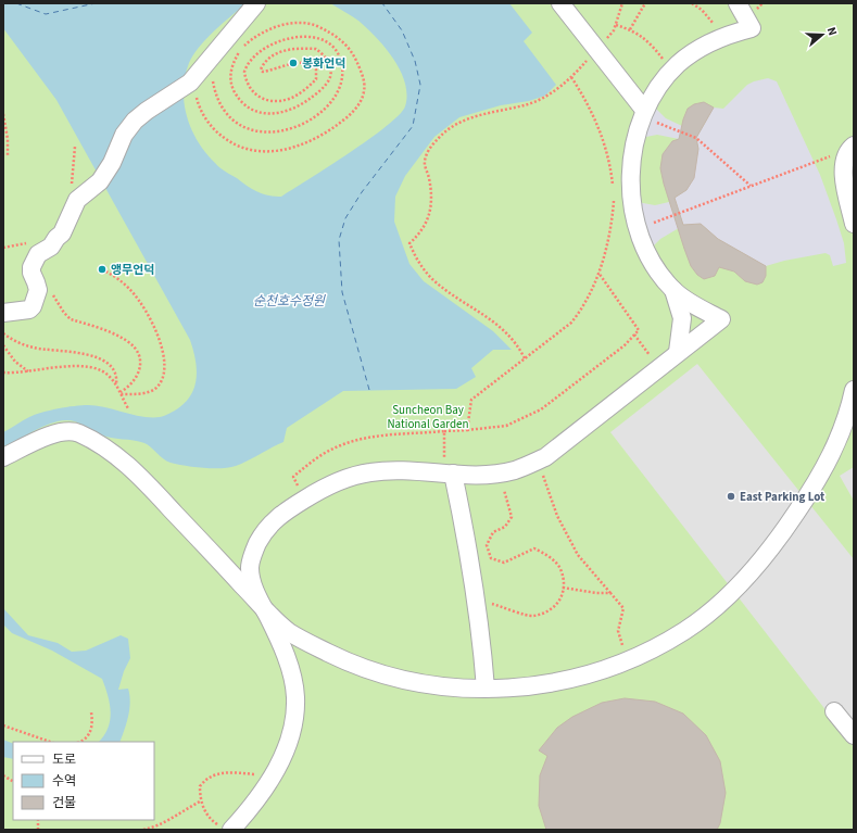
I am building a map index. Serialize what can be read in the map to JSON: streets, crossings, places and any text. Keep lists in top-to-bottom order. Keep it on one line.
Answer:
{"water":["순천호수정원"],"parks":["Suncheon Bay National Garden"],"places":["봉화언덕","앵무언덕","East Parking Lot"],"legend":["도로","수역","건물"],"north":"right"}
